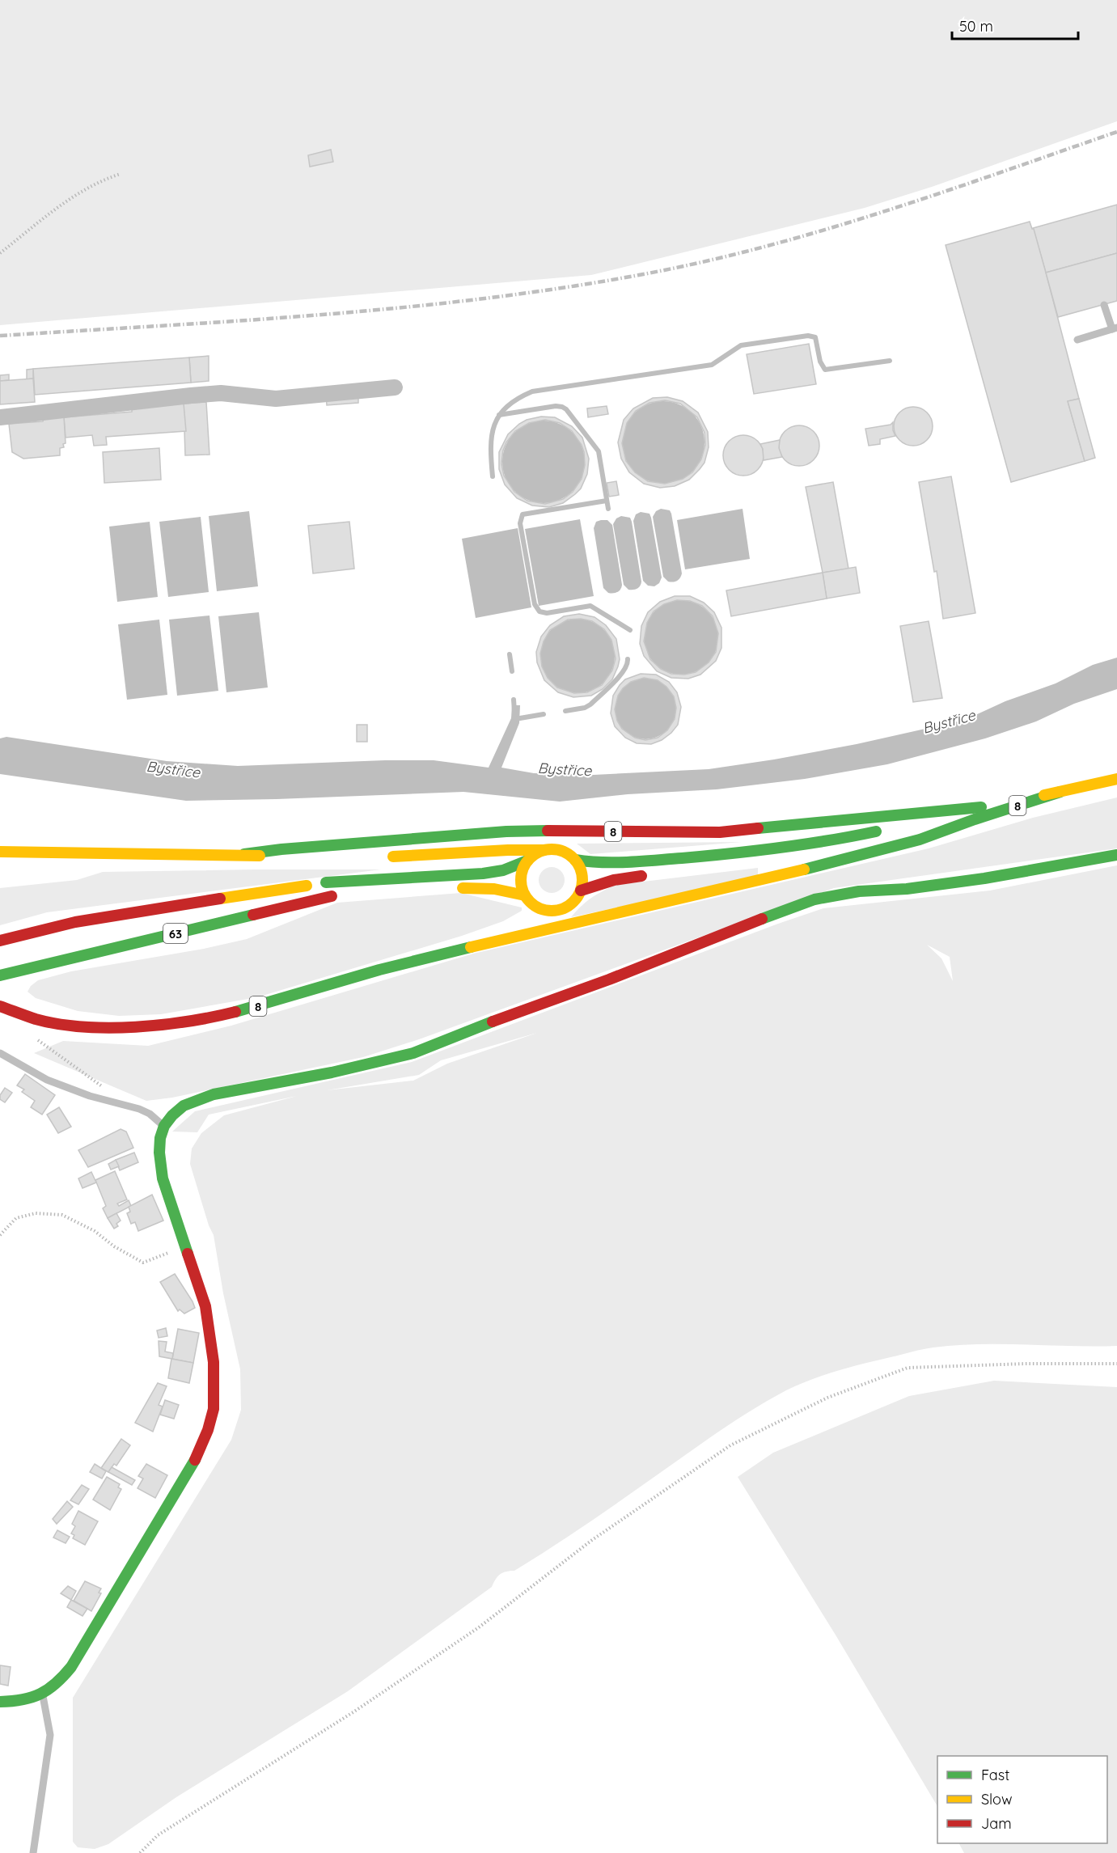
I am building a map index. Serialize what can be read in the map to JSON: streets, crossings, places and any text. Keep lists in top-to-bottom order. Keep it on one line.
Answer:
{"streets":{"main road":["8","63"]},"water":["Bystřice"],"legend":["Fast","Slow","Jam"],"scale_bar":"50 m"}
